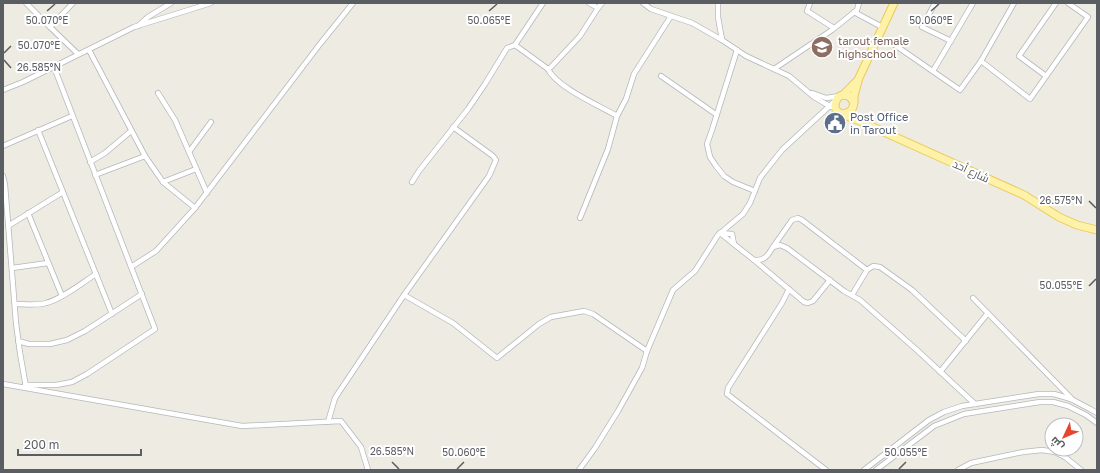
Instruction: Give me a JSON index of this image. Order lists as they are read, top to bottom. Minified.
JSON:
{"streets":{"main road":["شارع أحد"]},"places":{"school or university":["tarout female highschool"],"public building":["Post Office in Tarout"]},"scale_bar":"200 m","north":"bottom left","coordinates":["50.070°E","50.065°E","50.060°E","26.585°N","26.575°N","50.055°E"]}
